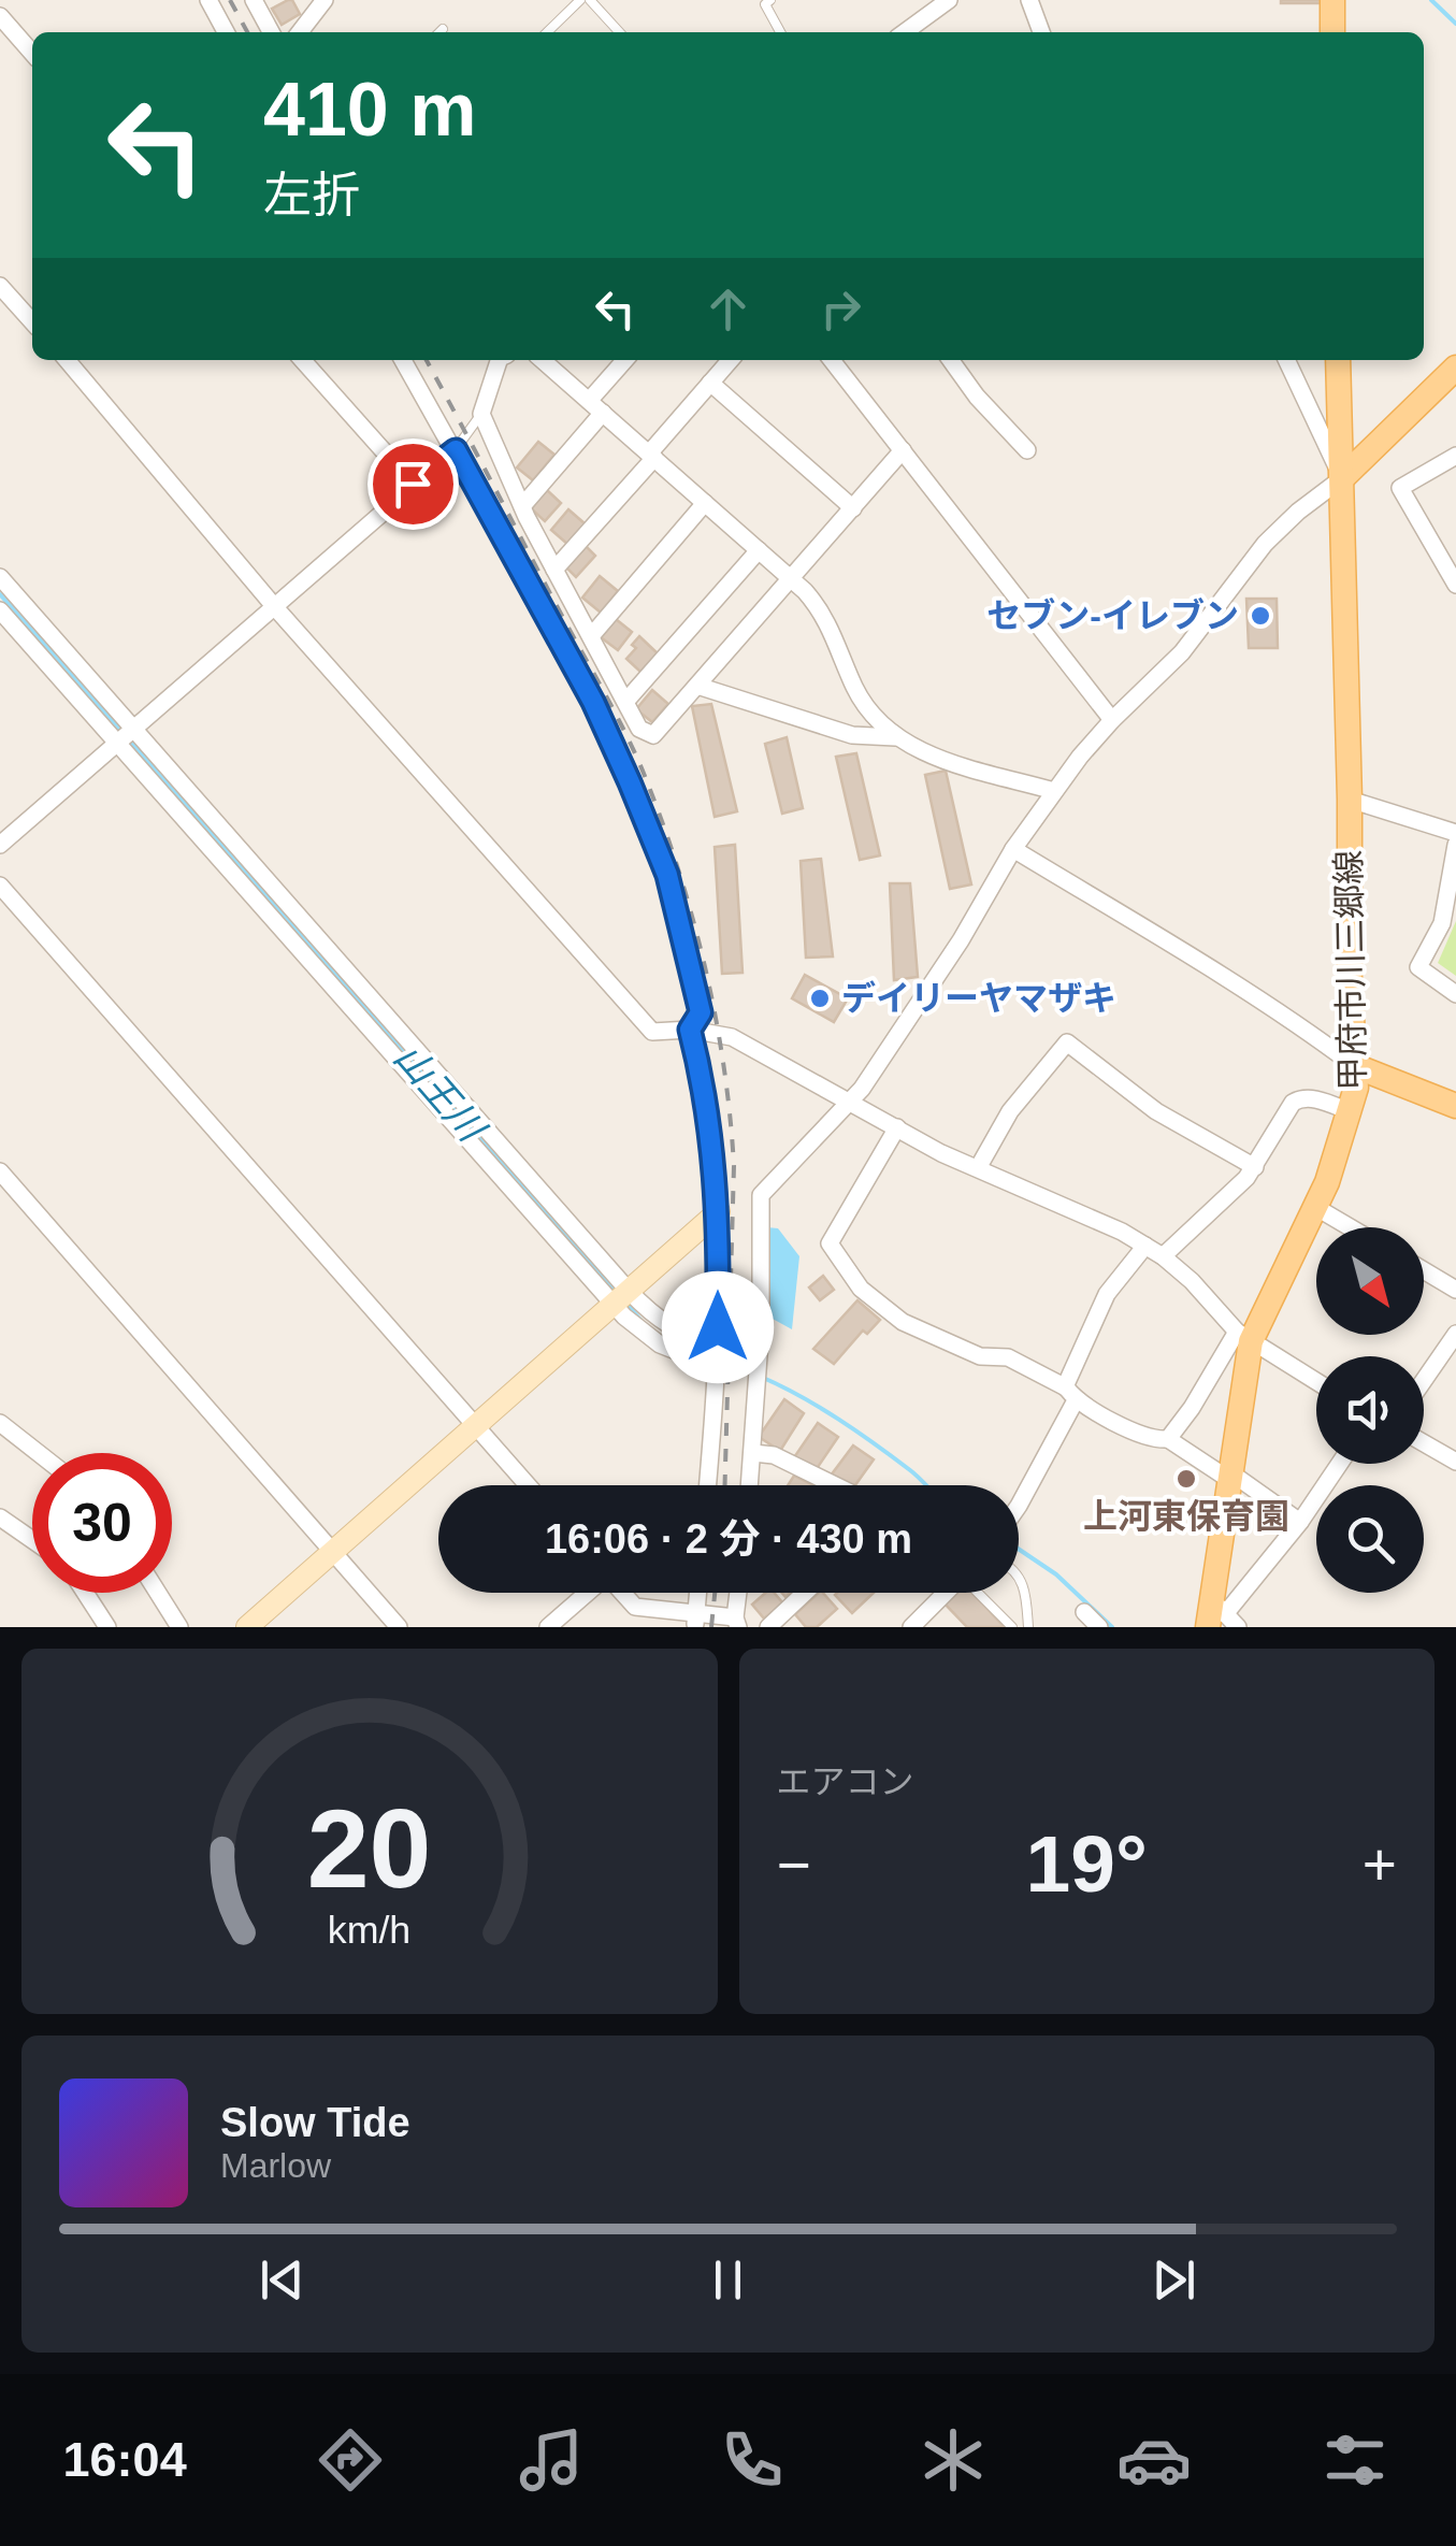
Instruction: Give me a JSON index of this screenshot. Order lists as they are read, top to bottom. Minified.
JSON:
{"streets":{"main road":["甲府市川三郷線"]},"water":["山王川"],"places":["セブン-イレブン","デイリーヤマザキ","上河東保育園"],"north":"bottom right","page":{"turn":["410 m","左折"],"limit":"30","trip":"16:06 · 2 分 · 430 m","tile":"エアコン","heat":["−","19°","+"],"song":["Slow Tide","Marlow"],"tabs":"16:04","gauge":["20","km/h"]}}
